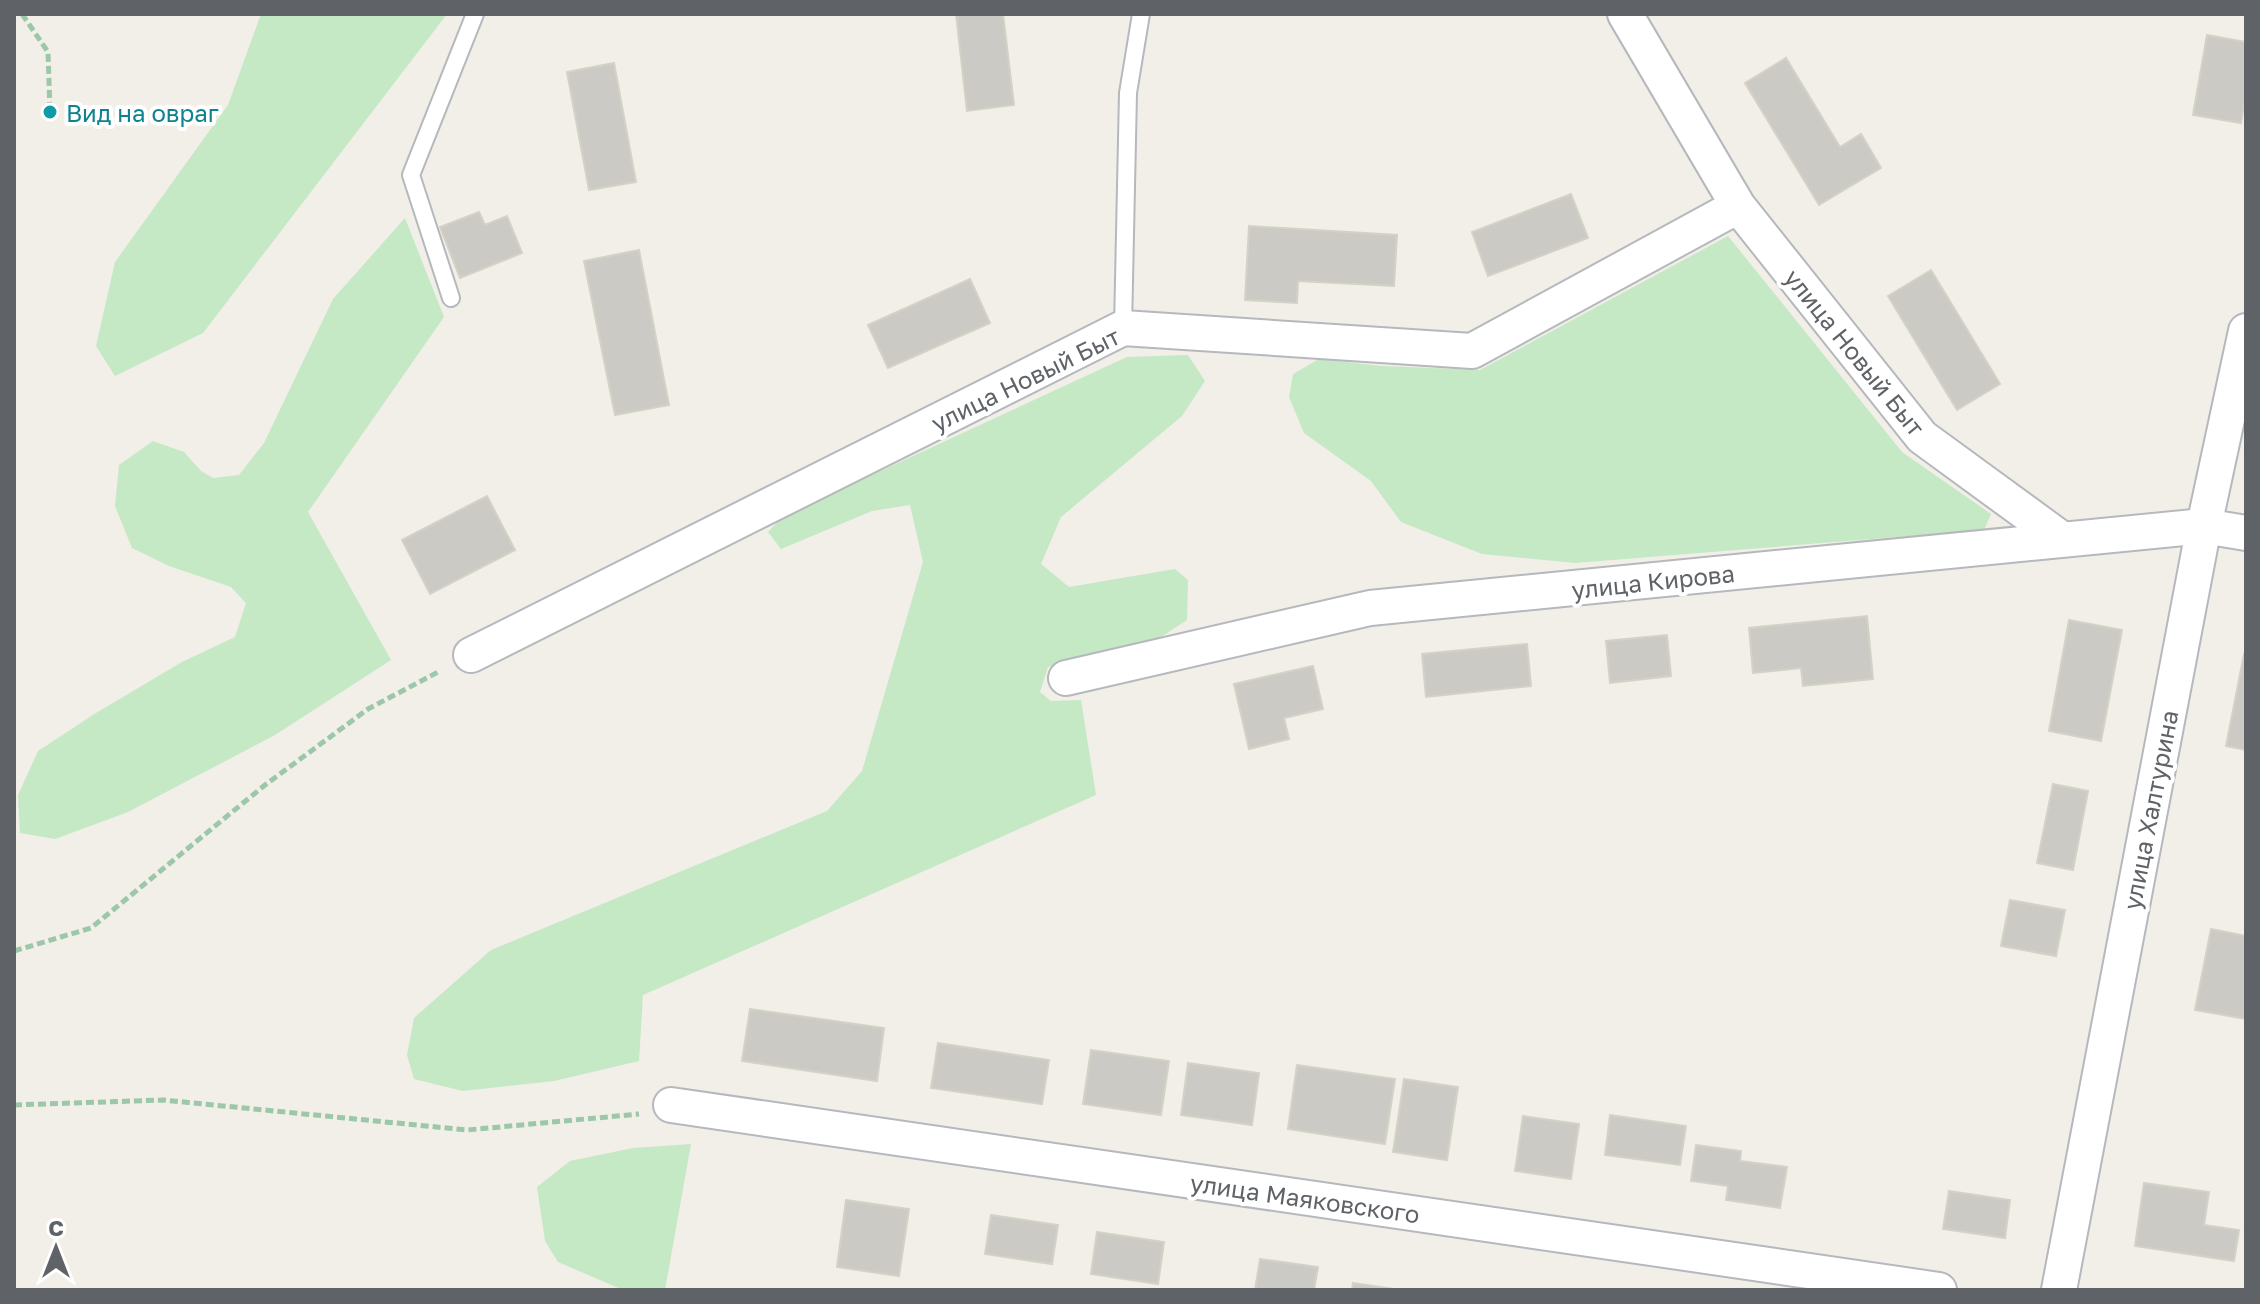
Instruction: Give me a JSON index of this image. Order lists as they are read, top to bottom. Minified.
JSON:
{"streets":{"street":["улица Новый Быт","улица Кирова","улица Халтурина","улица Маяковского"]},"crossings":[["улица Новый Быт","улица Кирова"],["улица Кирова","улица Халтурина"]],"places":["Вид на овраг"],"north":"top"}
